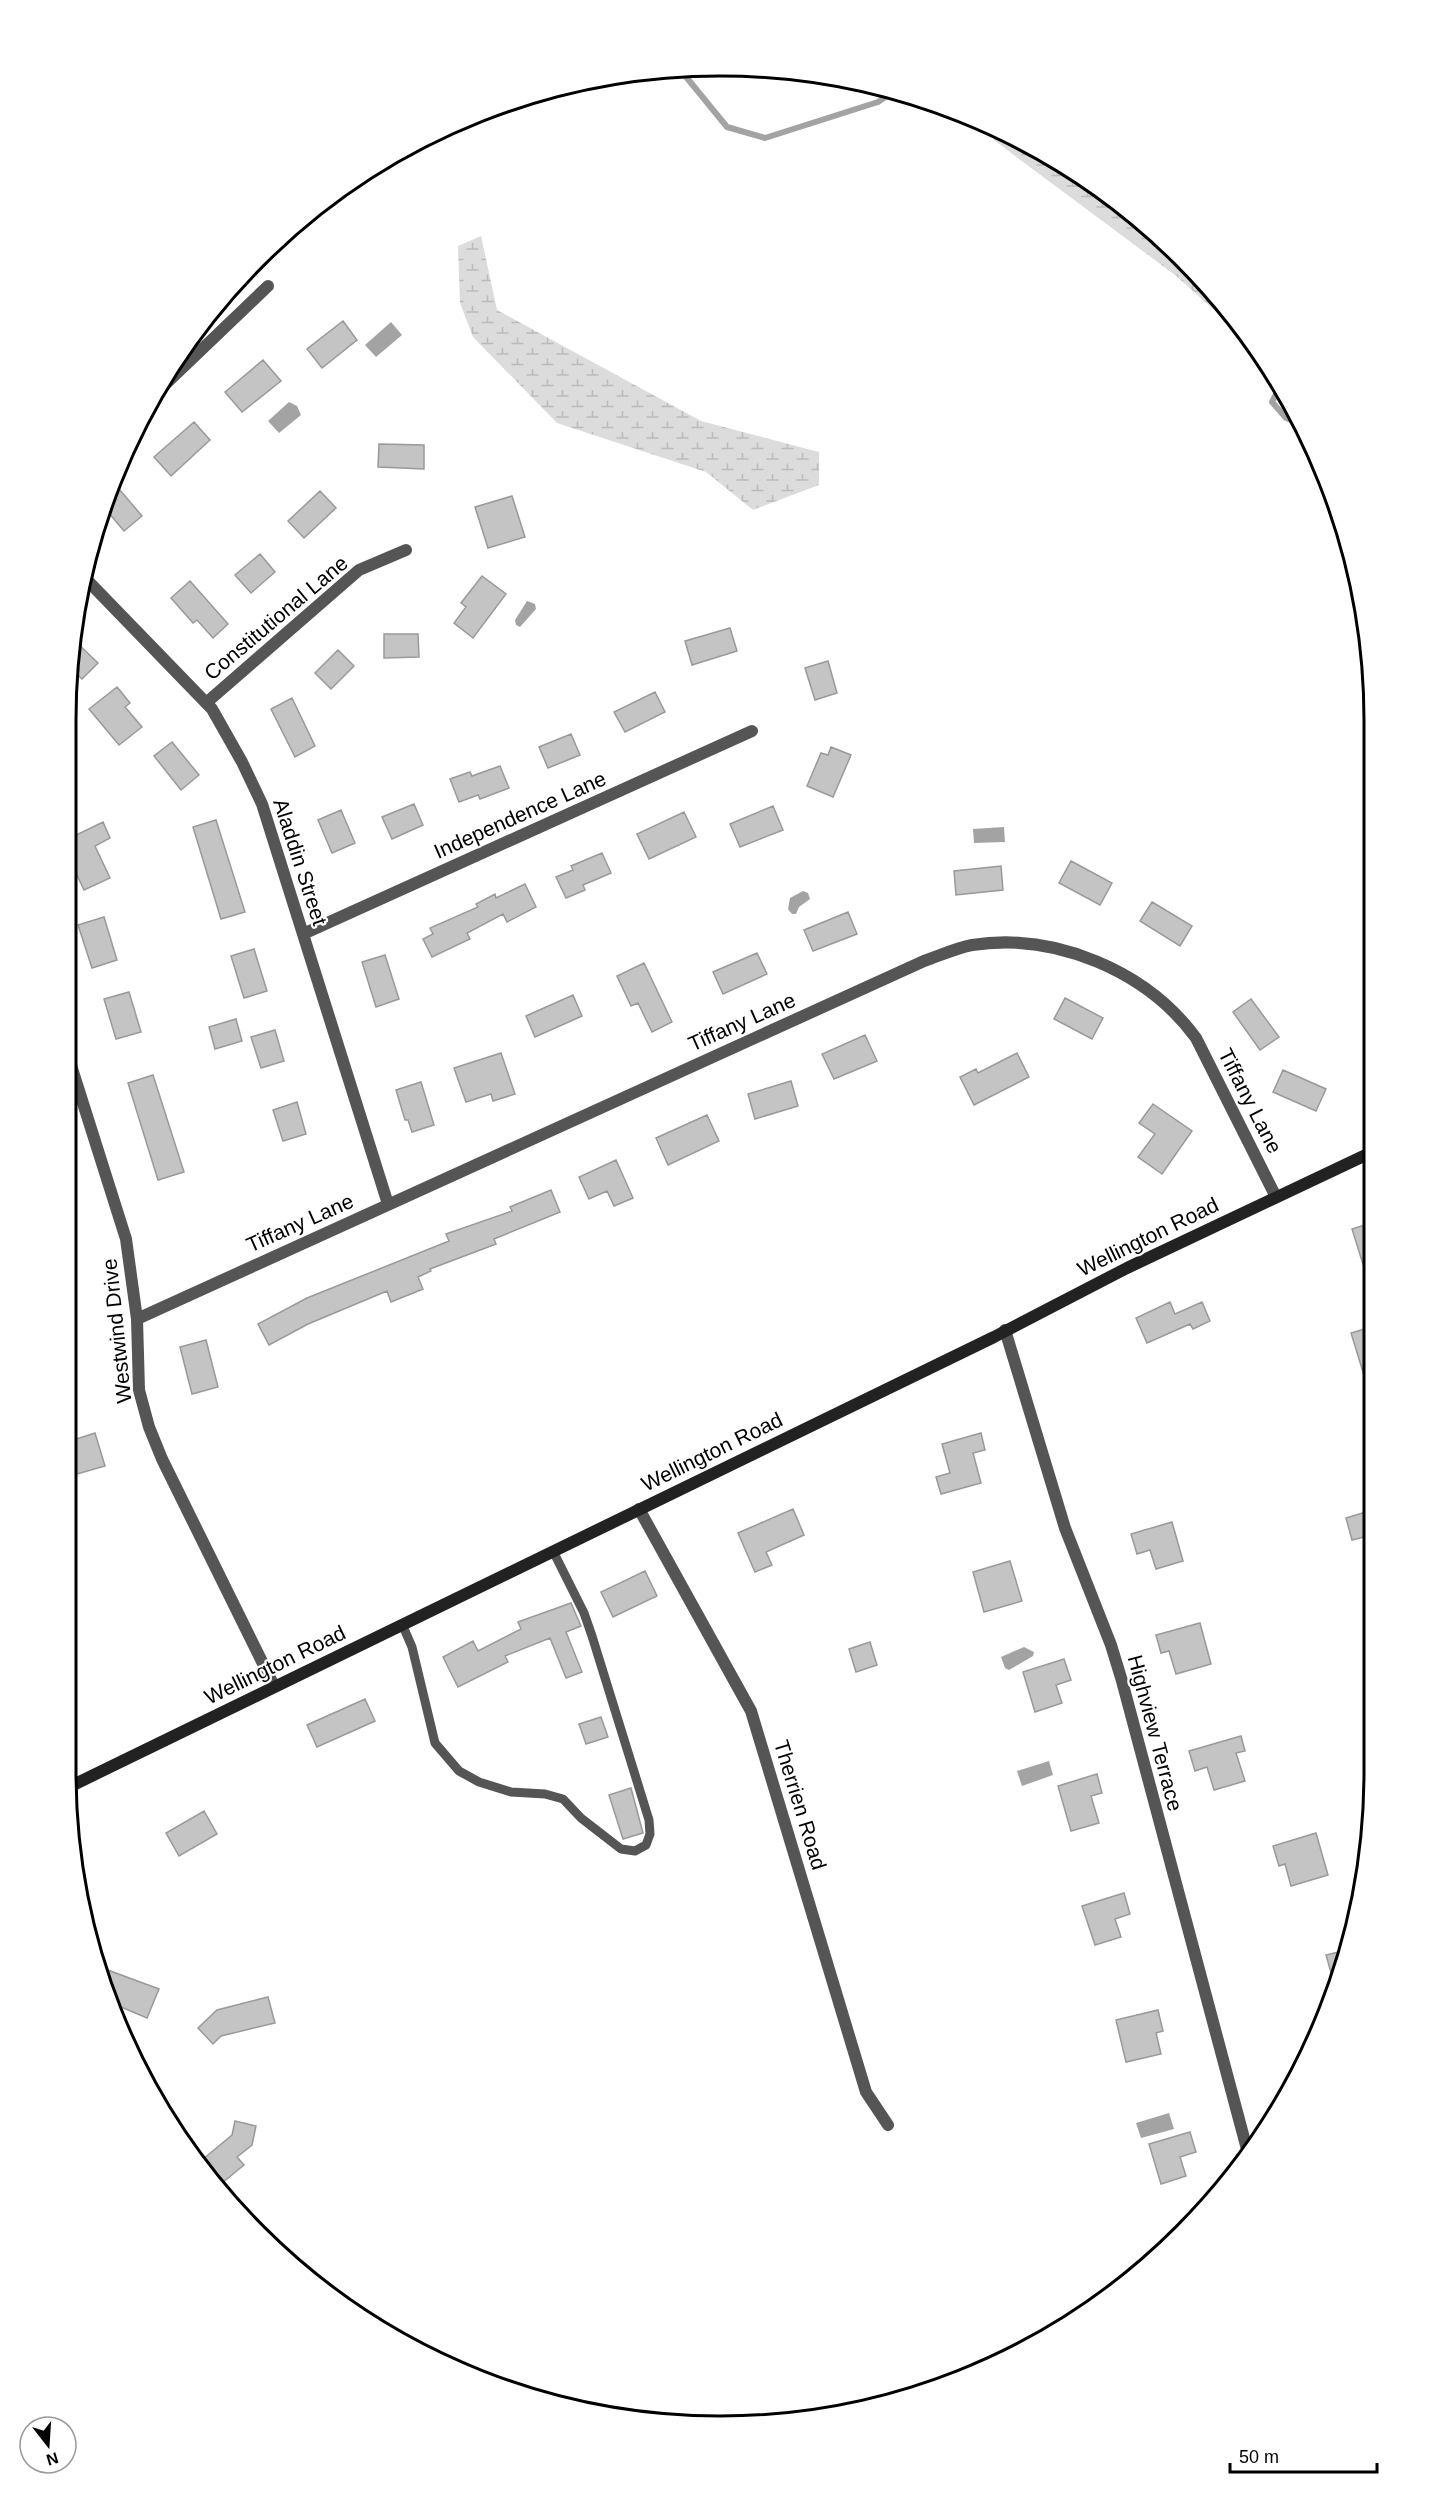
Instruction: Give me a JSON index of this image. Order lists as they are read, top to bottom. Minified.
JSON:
{"streets":{"main road":["Wellington Road"],"street":["Constitutional Lane","Independence Lane","Aladdin Street","Tiffany Lane","Westwind Drive","Highview Terrace","Therrien Road"]},"crossings":[["Constitutional Lane","Aladdin Street"],["Independence Lane","Aladdin Street"],["Aladdin Street","Tiffany Lane"],["Tiffany Lane","Wellington Road"],["Tiffany Lane","Westwind Drive"],["Wellington Road","Westwind Drive"],["Wellington Road","Highview Terrace"],["Wellington Road","Therrien Road"]],"scale_bar":"50 m","north":"bottom"}
